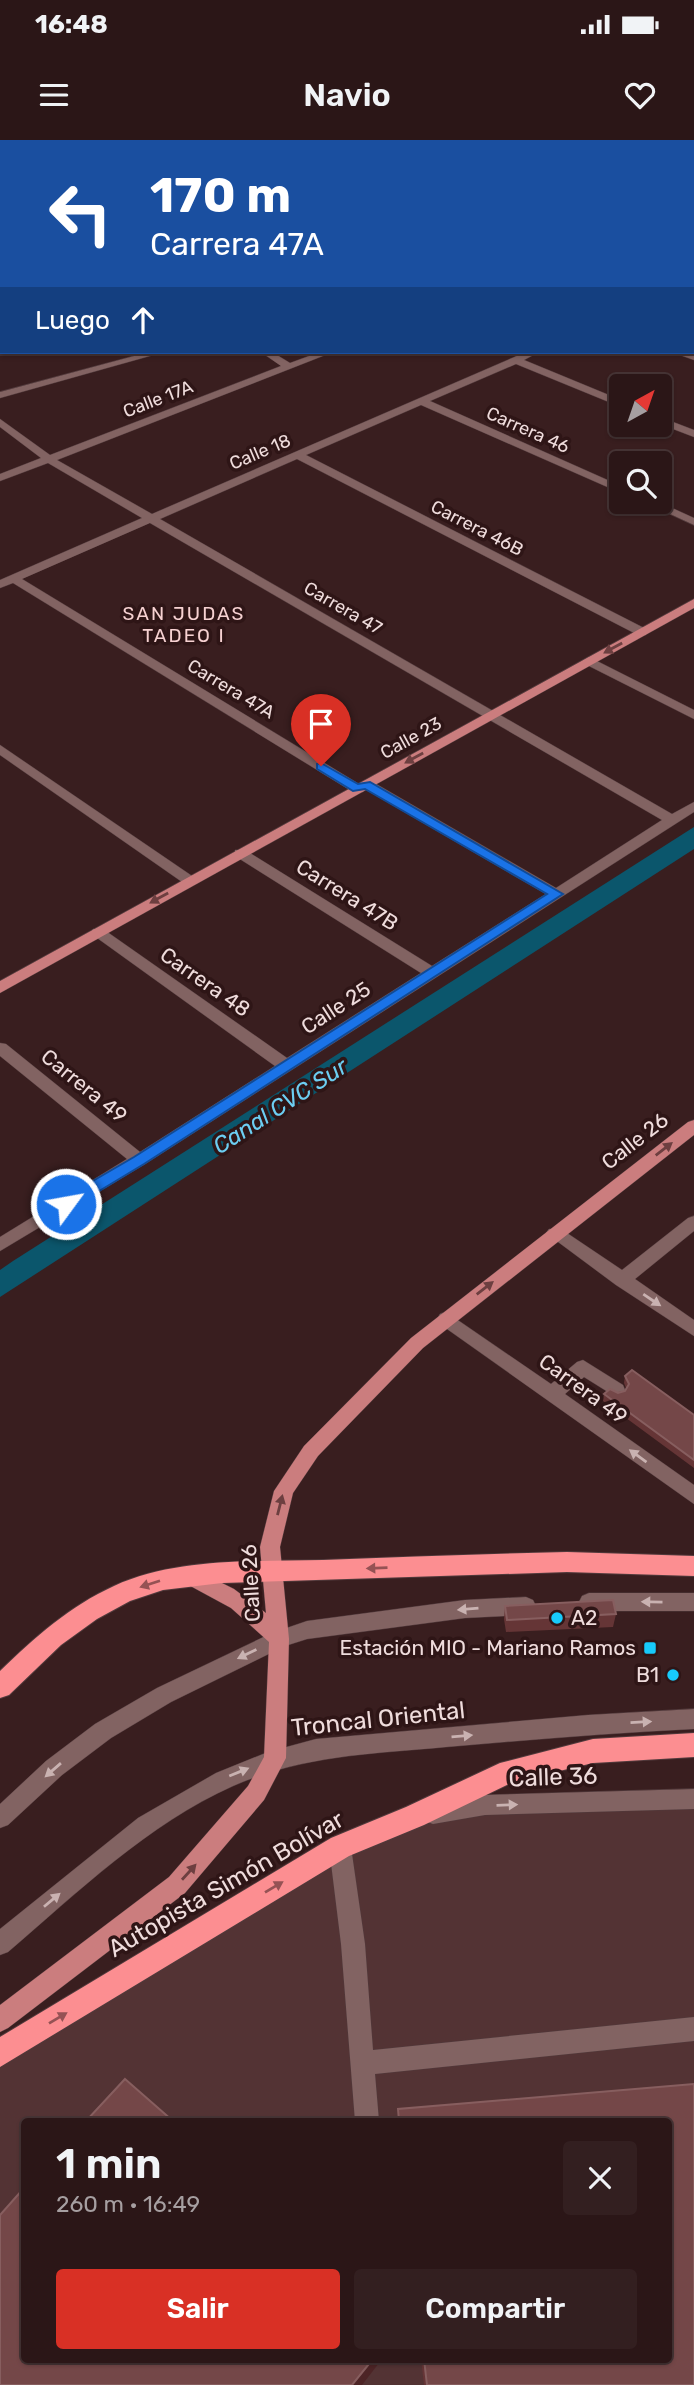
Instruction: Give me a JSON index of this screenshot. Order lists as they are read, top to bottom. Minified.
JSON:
{"streets":{"highway":["Autopista Simón Bolívar"],"main road":["Calle 23","Calle 26"],"street":["Calle 17A","Carrera 46","Calle 18","Carrera 46B","Carrera 47","Carrera 47A","Carrera 47B","Carrera 48","Calle 25","Carrera 49","Troncal Oriental","Calle 36"]},"crossings":[["Calle 17A","Carrera 47"],["Carrera 46","Calle 18"],["Calle 18","Carrera 46B"],["Calle 18","Carrera 47"],["Calle 18","Carrera 47A"],["Carrera 46B","Calle 23"],["Carrera 47","Calle 23"],["Carrera 47","Calle 25"],["Carrera 47A","Calle 23"],["Carrera 47A","Calle 25"],["Calle 23","Carrera 47B"],["Calle 23","Carrera 48"],["Carrera 47B","Calle 25"],["Carrera 48","Calle 25"],["Calle 25","Carrera 49"],["Carrera 49","Calle 26"],["Calle 26","Troncal Oriental"],["Calle 36","Autopista Simón Bolívar"]],"one_way":["Calle 23","Calle 26","Calle 36","Autopista Simón Bolívar"],"districts":["SAN JUDAS TADEO I"],"water":["Canal CVC Sur"],"places":{"other":["A2","B1"],"transit":["Estación MIO - Mariano Ramos"]},"north":"top right","page":{"status":"16:48","header":"Navio","turn":["170 m","Carrera 47A"],"then":"Luego","heading":["1 min","260 m · 16:49"],"buttons":["Salir","Compartir"]}}
